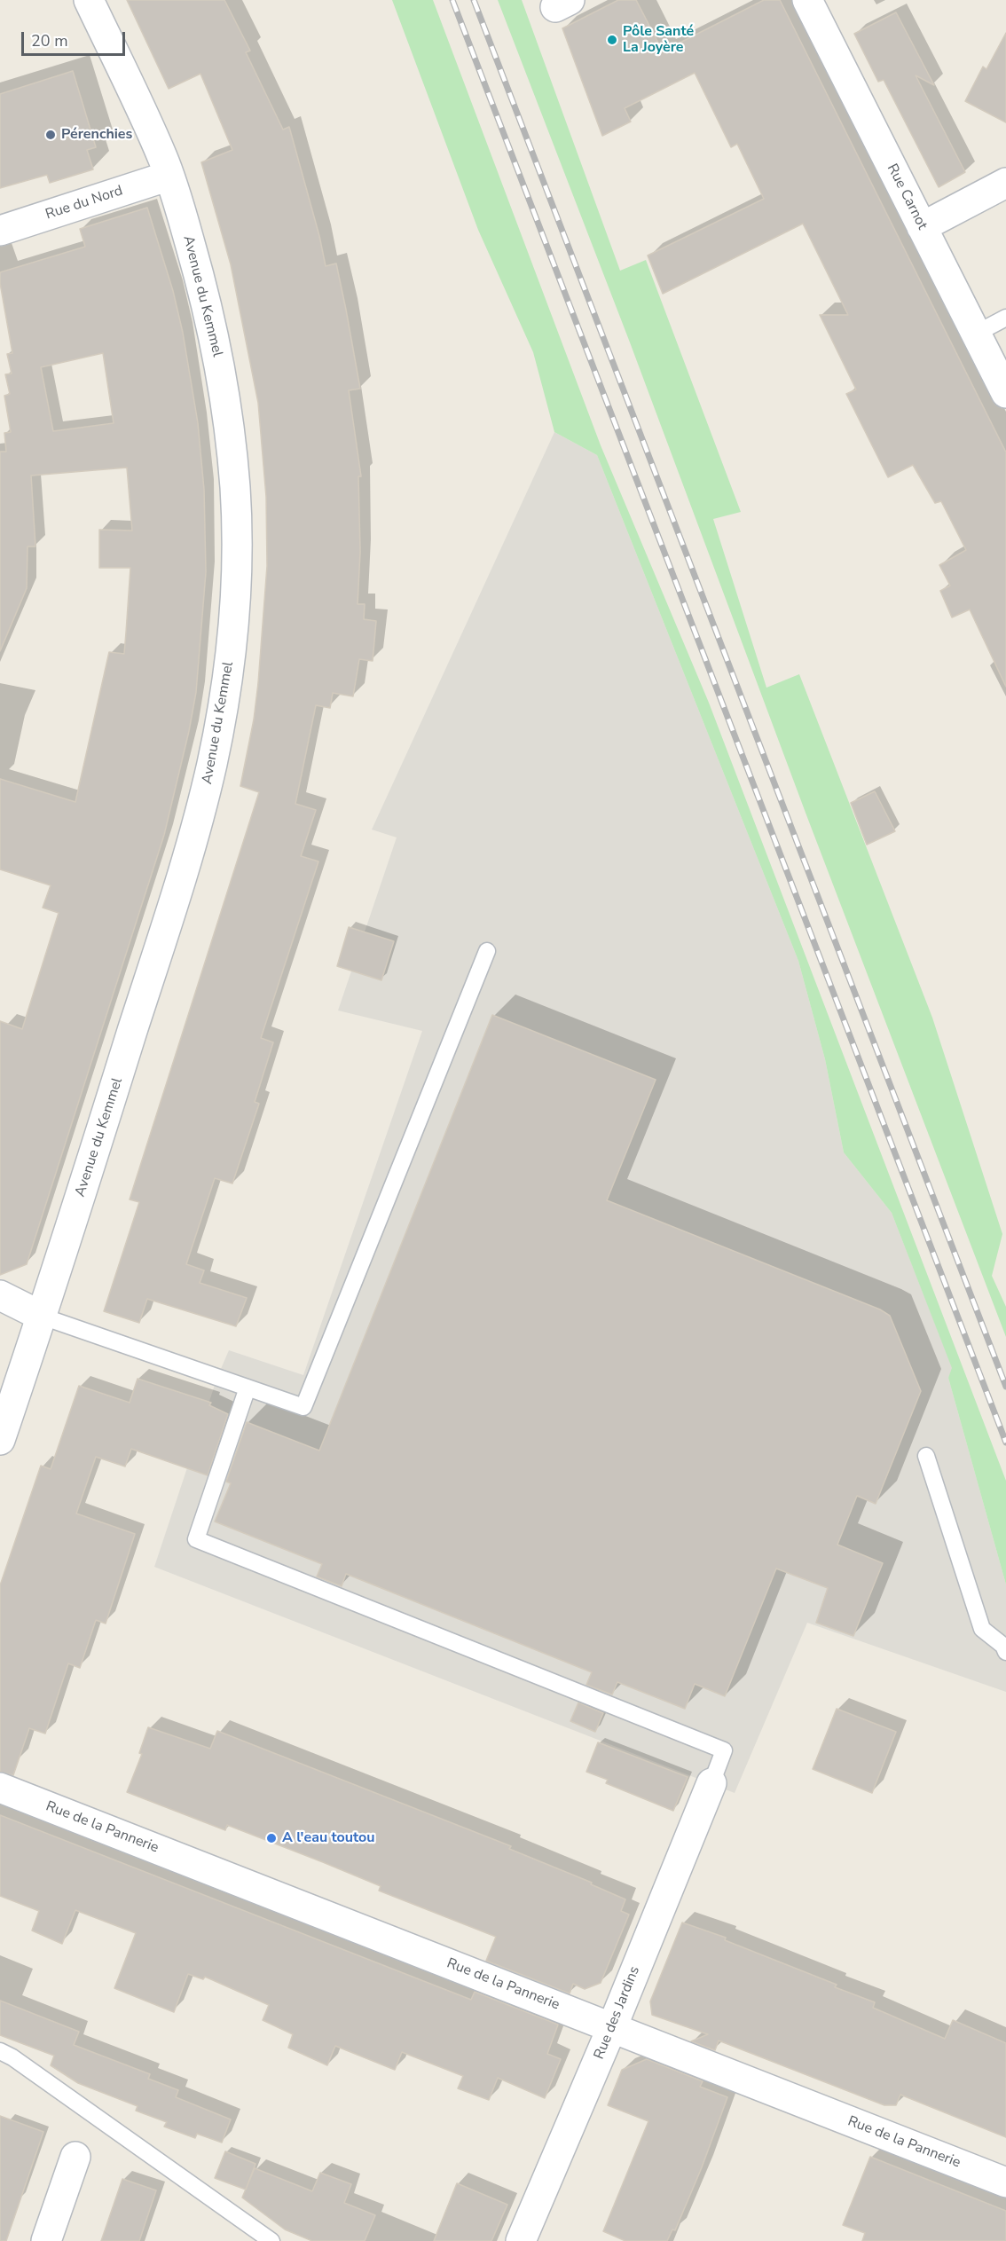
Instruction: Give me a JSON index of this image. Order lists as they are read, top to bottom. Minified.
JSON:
{"streets":{"street":["Rue Carnot","Rue du Nord","Avenue du Kemmel","Rue de la Pannerie","Rue des Jardins"]},"crossings":[["Rue du Nord","Avenue du Kemmel"],["Rue de la Pannerie","Rue des Jardins"]],"places":["Pôle Santé La Joyère","Pérenchies","A l'eau toutou"],"scale_bar":"20 m"}
